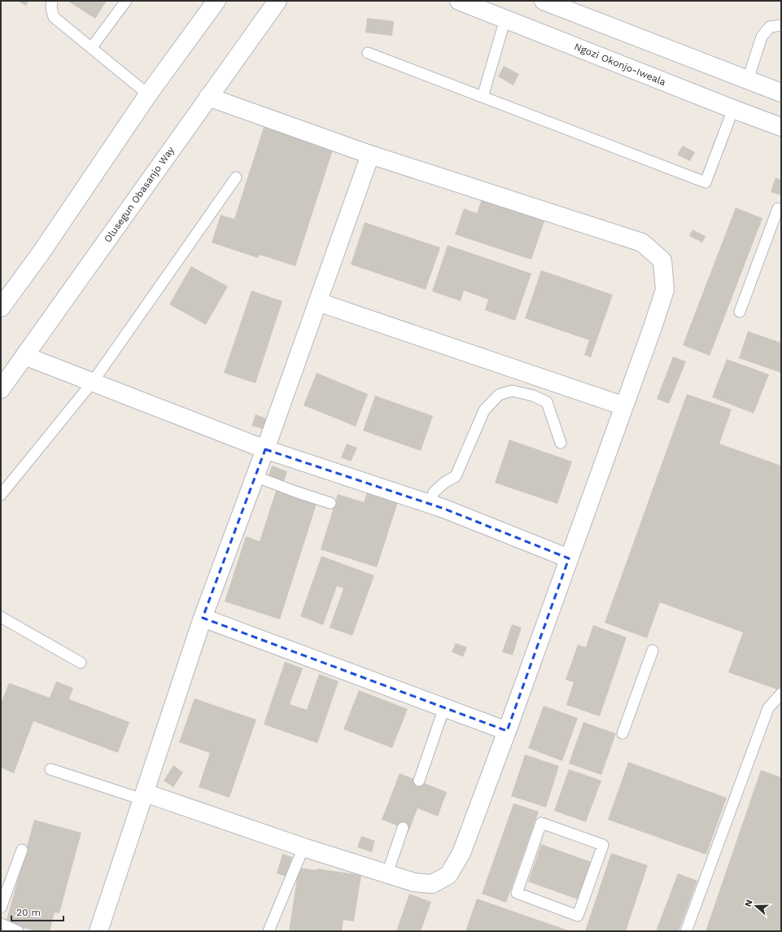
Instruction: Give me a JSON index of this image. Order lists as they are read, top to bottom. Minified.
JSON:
{"streets":{"street":["Ngozi Okonjo-Iweala","Olusegun Obasanjo Way"]},"scale_bar":"20 m","north":"left"}
